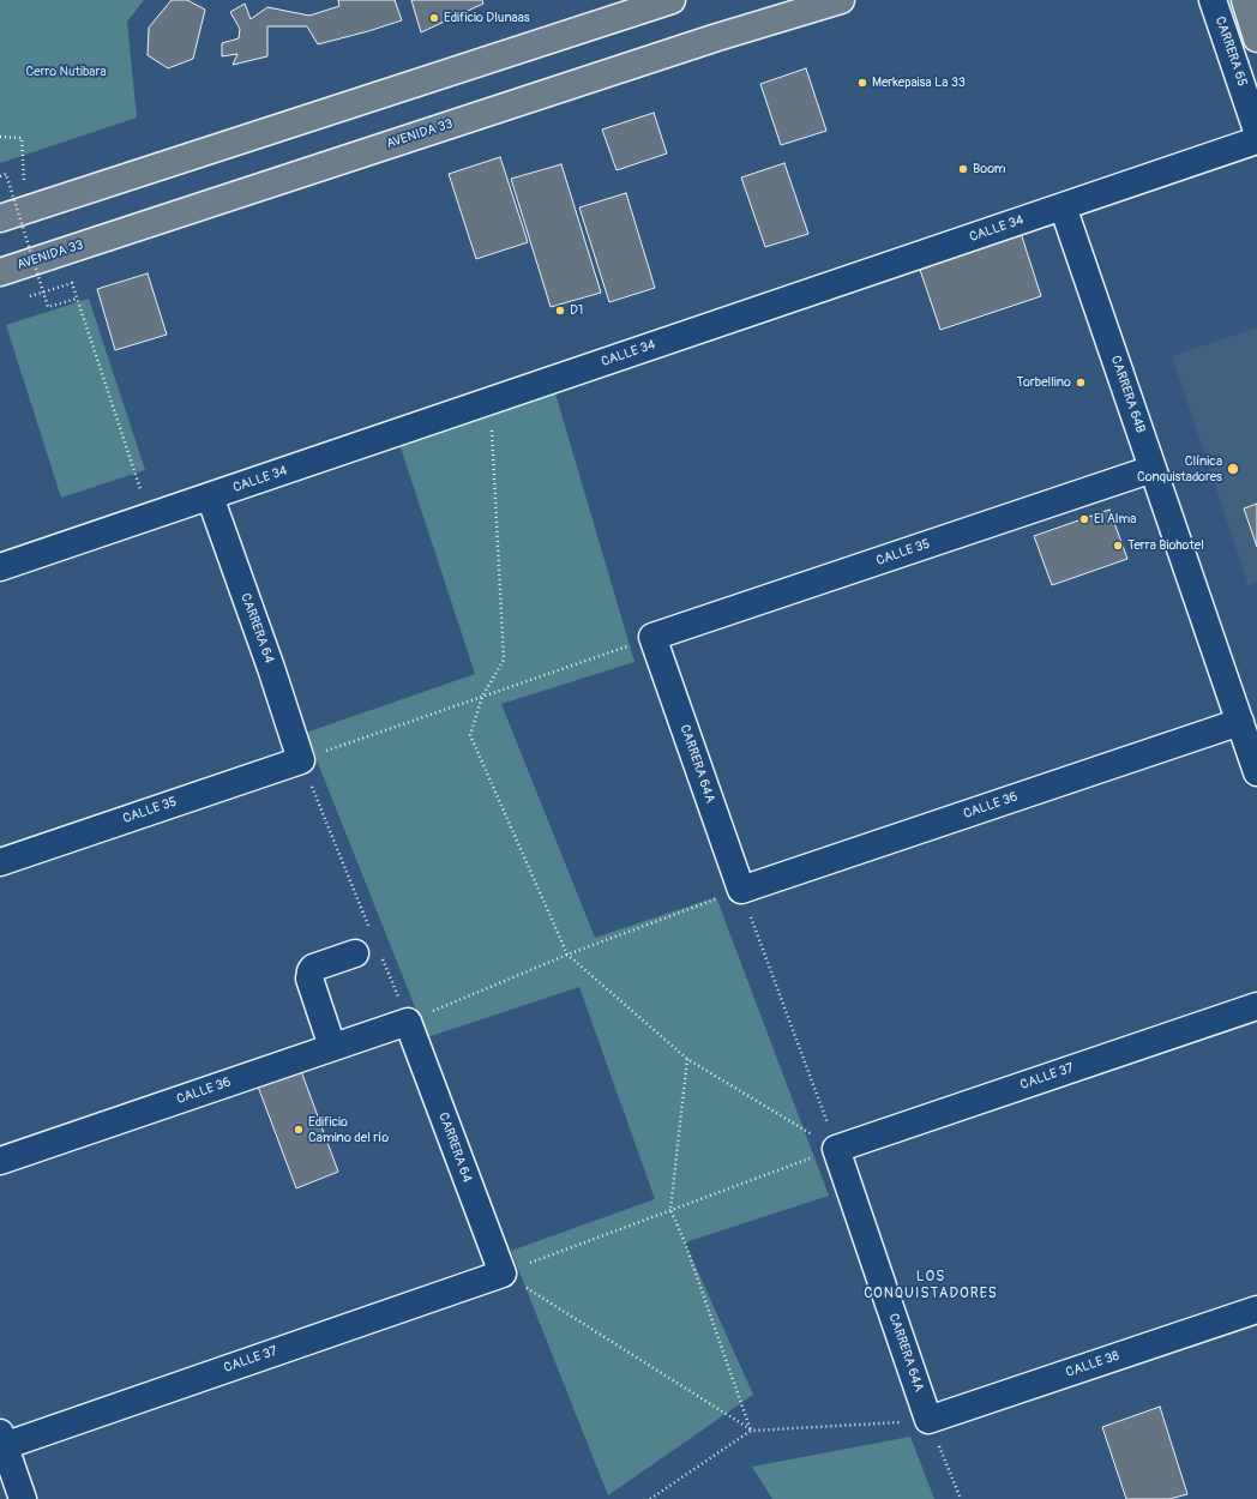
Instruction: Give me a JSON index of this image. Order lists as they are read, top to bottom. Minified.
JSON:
{"streets":{"main road":["AVENIDA 33"],"street":["CARRERA 65","CALLE 34","CARRERA 64B","CALLE 35","CARRERA 64","CARRERA 64A","CALLE 36","CALLE 37","CALLE 38"]},"crossings":[["CALLE 34","CARRERA 64B"],["CALLE 34","CARRERA 64"],["CARRERA 64B","CALLE 35"],["CARRERA 64B","CALLE 36"],["CALLE 35","CARRERA 64"],["CALLE 35","CARRERA 64A"],["CARRERA 64","CALLE 36"],["CARRERA 64","CALLE 37"],["CARRERA 64A","CALLE 36"],["CARRERA 64A","CALLE 37"],["CARRERA 64A","CALLE 38"]],"districts":["LOS CONQUISTADORES"],"parks":["Cerro Nutibara"],"places":["Edificio Dlunaas","Merkepaisa La 33","Boom","D1","Torbellino","Clínica Conquistadores","El Alma","Terra Biohotel","Edificio Camino del río"]}
